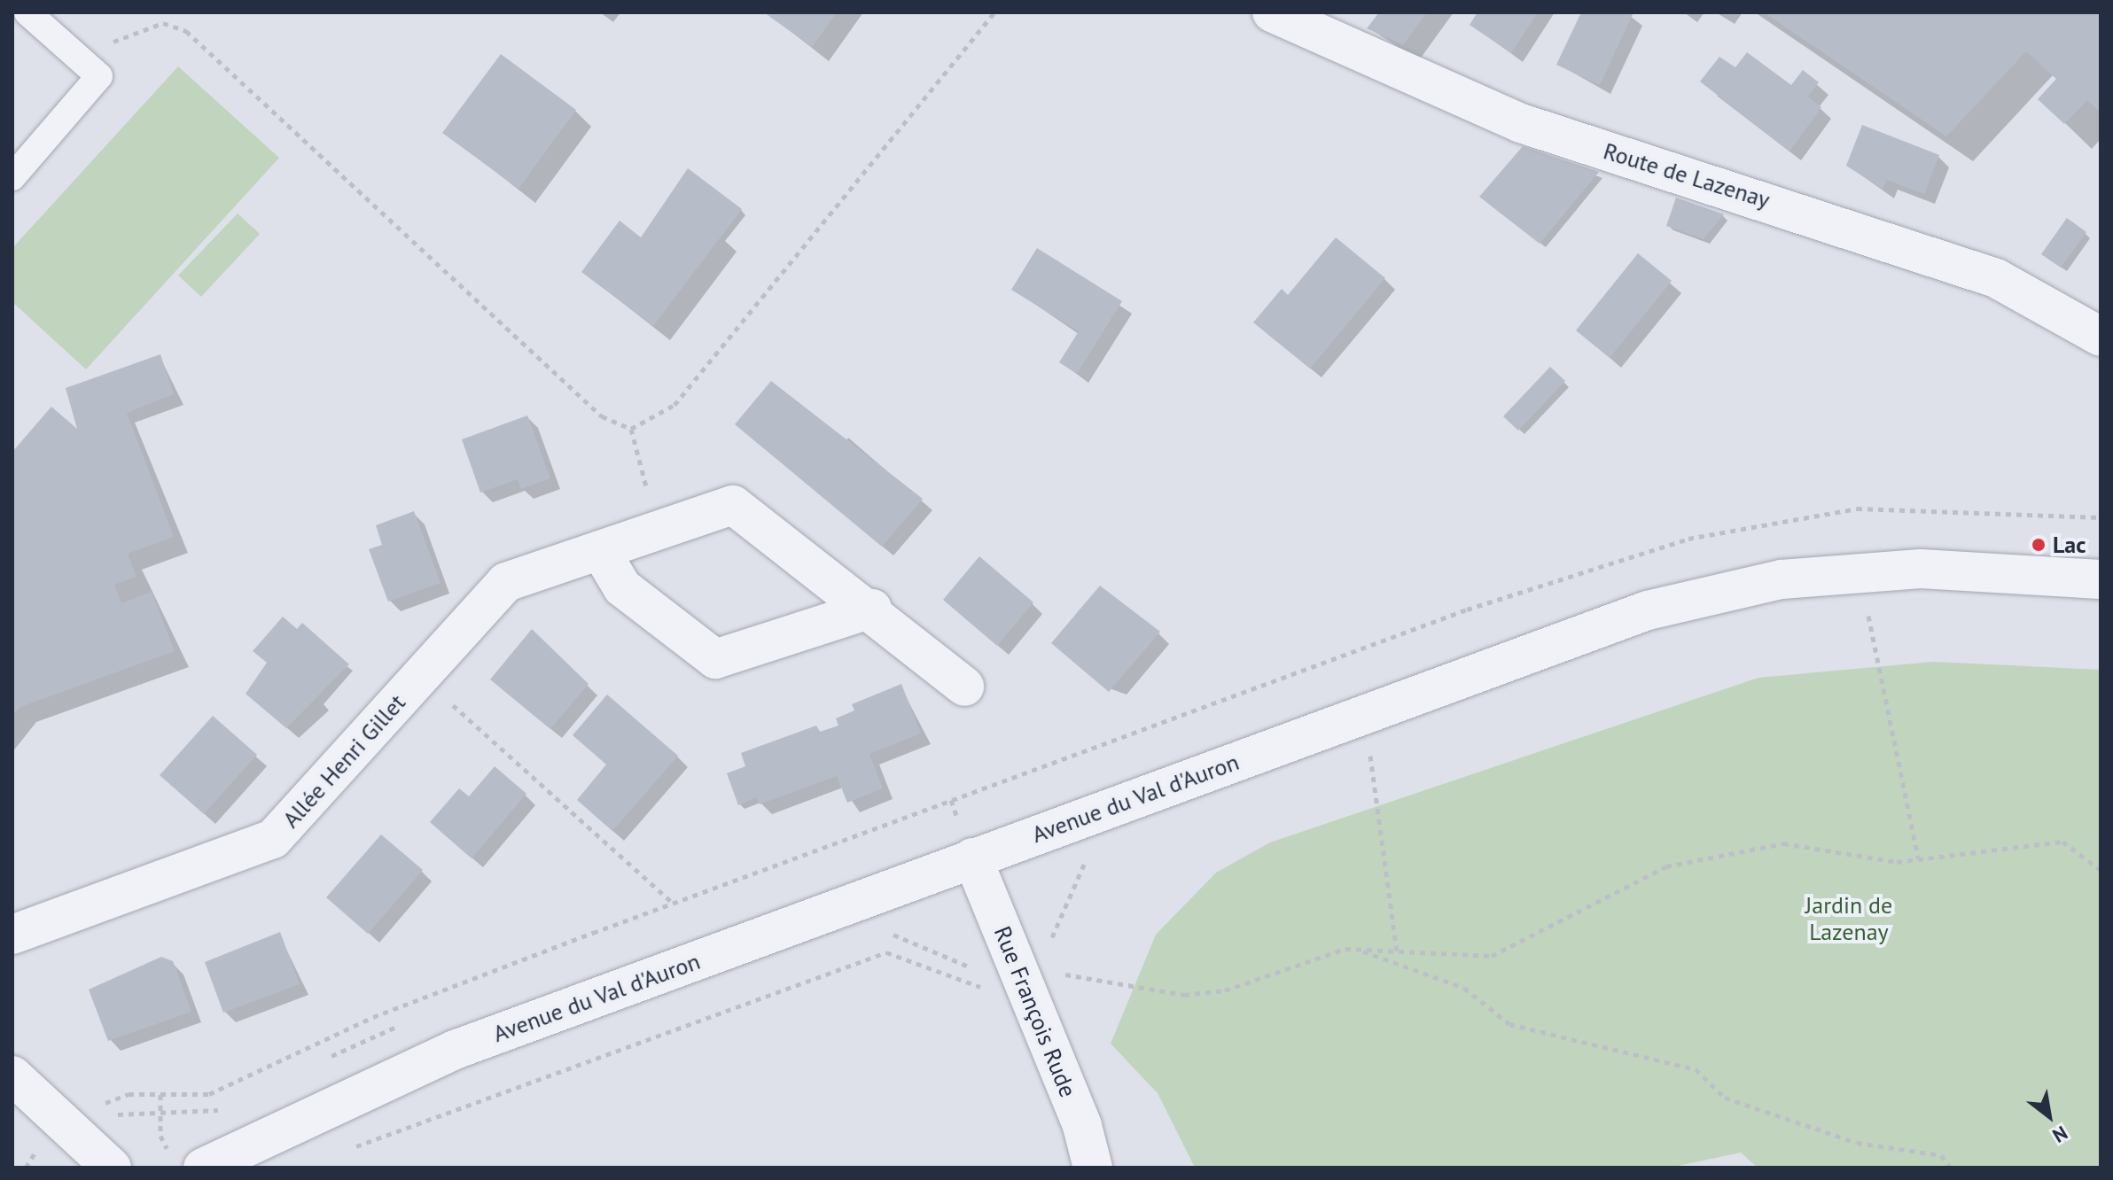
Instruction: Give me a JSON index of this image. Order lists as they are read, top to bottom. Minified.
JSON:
{"streets":{"street":["Route de Lazenay","Allée Henri Gillet","Avenue du Val d'Auron","Rue François Rude"]},"crossings":[["Avenue du Val d'Auron","Rue François Rude"]],"parks":["Jardin de Lazenay"],"places":["Lac"],"north":"bottom right"}
